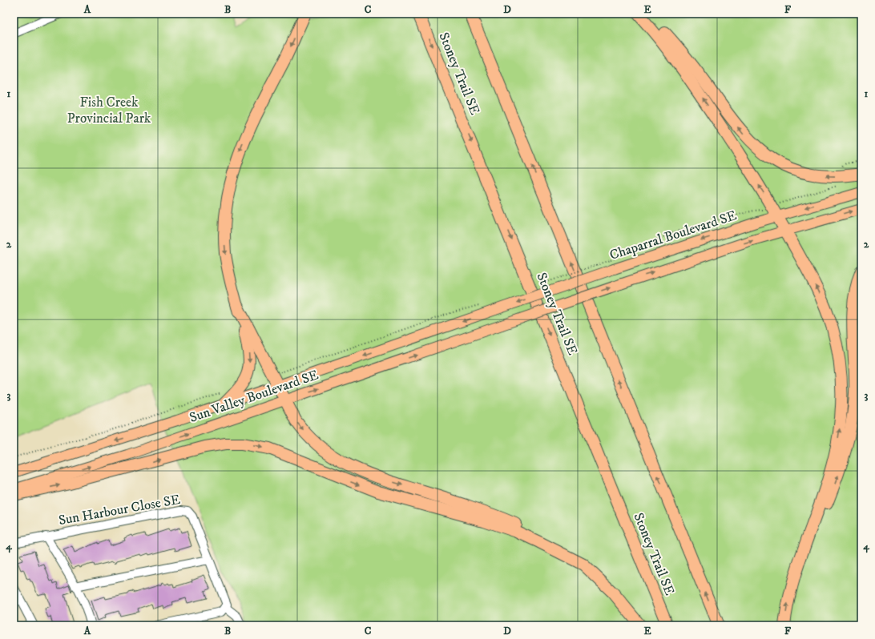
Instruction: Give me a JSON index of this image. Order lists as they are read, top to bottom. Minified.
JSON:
{"streets":{"highway":["Stoney Trail SE"],"main road":["Chaparral Boulevard SE","Sun Valley Boulevard SE"],"street":["Sun Harbour Close SE"]},"crossings":[["Chaparral Boulevard SE","Sun Valley Boulevard SE"]],"one_way":["Chaparral Boulevard SE"],"parks":["Fish Creek Provincial Park"],"grid":{"columns":["A","B","C","D","E","F"],"rows":["1","2","3","4"]}}
